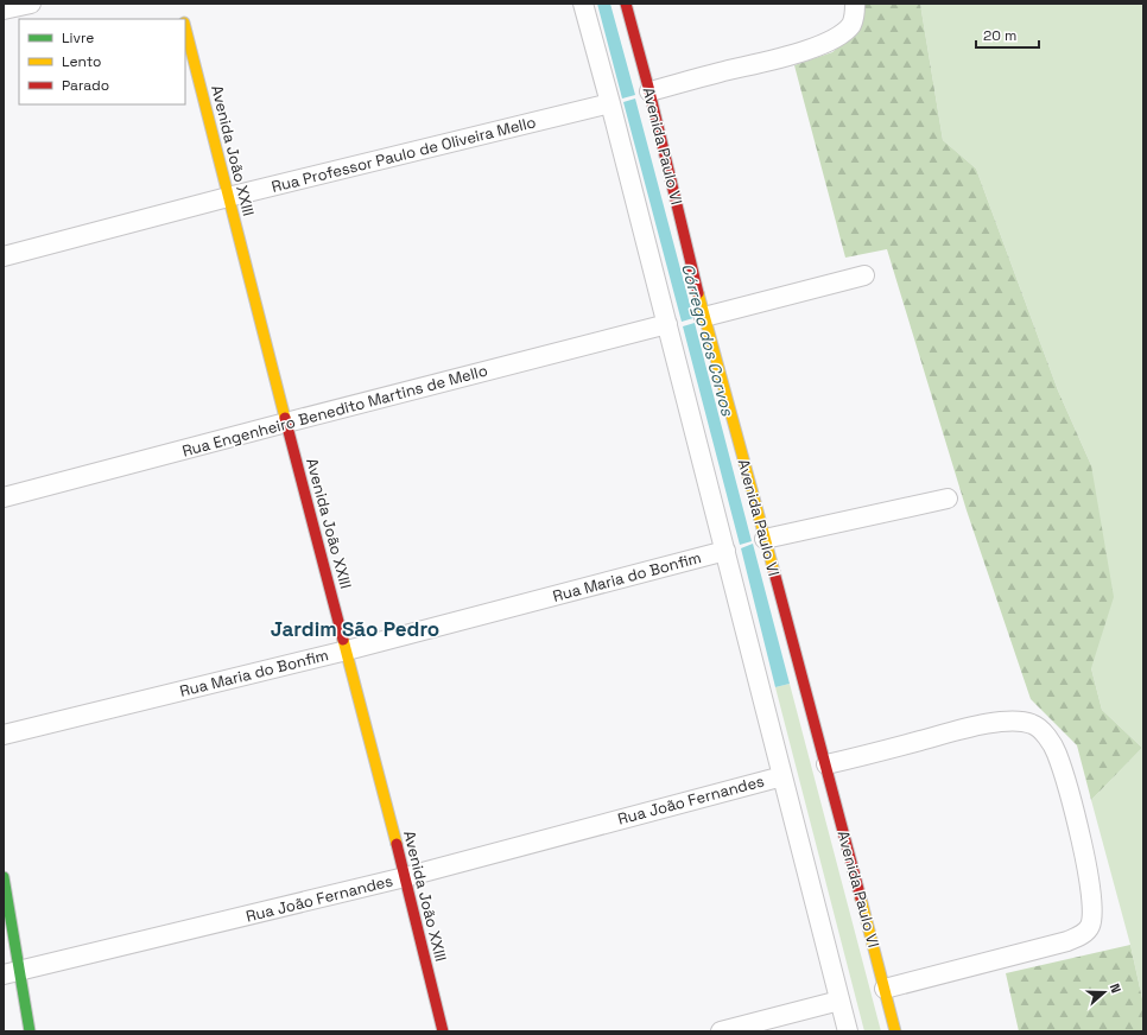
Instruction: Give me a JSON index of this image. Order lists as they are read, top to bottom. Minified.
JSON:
{"streets":{"street":["Avenida Paulo VI","Avenida João XXIII","Rua Professor Paulo de Oliveira Mello","Rua Engenheiro Benedito Martins de Mello","Rua Maria do Bonfim","Rua João Fernandes"]},"crossings":[["Avenida João XXIII","Rua Professor Paulo de Oliveira Mello"],["Avenida João XXIII","Rua Engenheiro Benedito Martins de Mello"],["Avenida João XXIII","Rua Maria do Bonfim"],["Avenida João XXIII","Rua João Fernandes"]],"districts":["Jardim São Pedro"],"water":["Córrego dos Corvos"],"legend":["Livre","Lento","Parado"],"scale_bar":"20 m","north":"right"}
